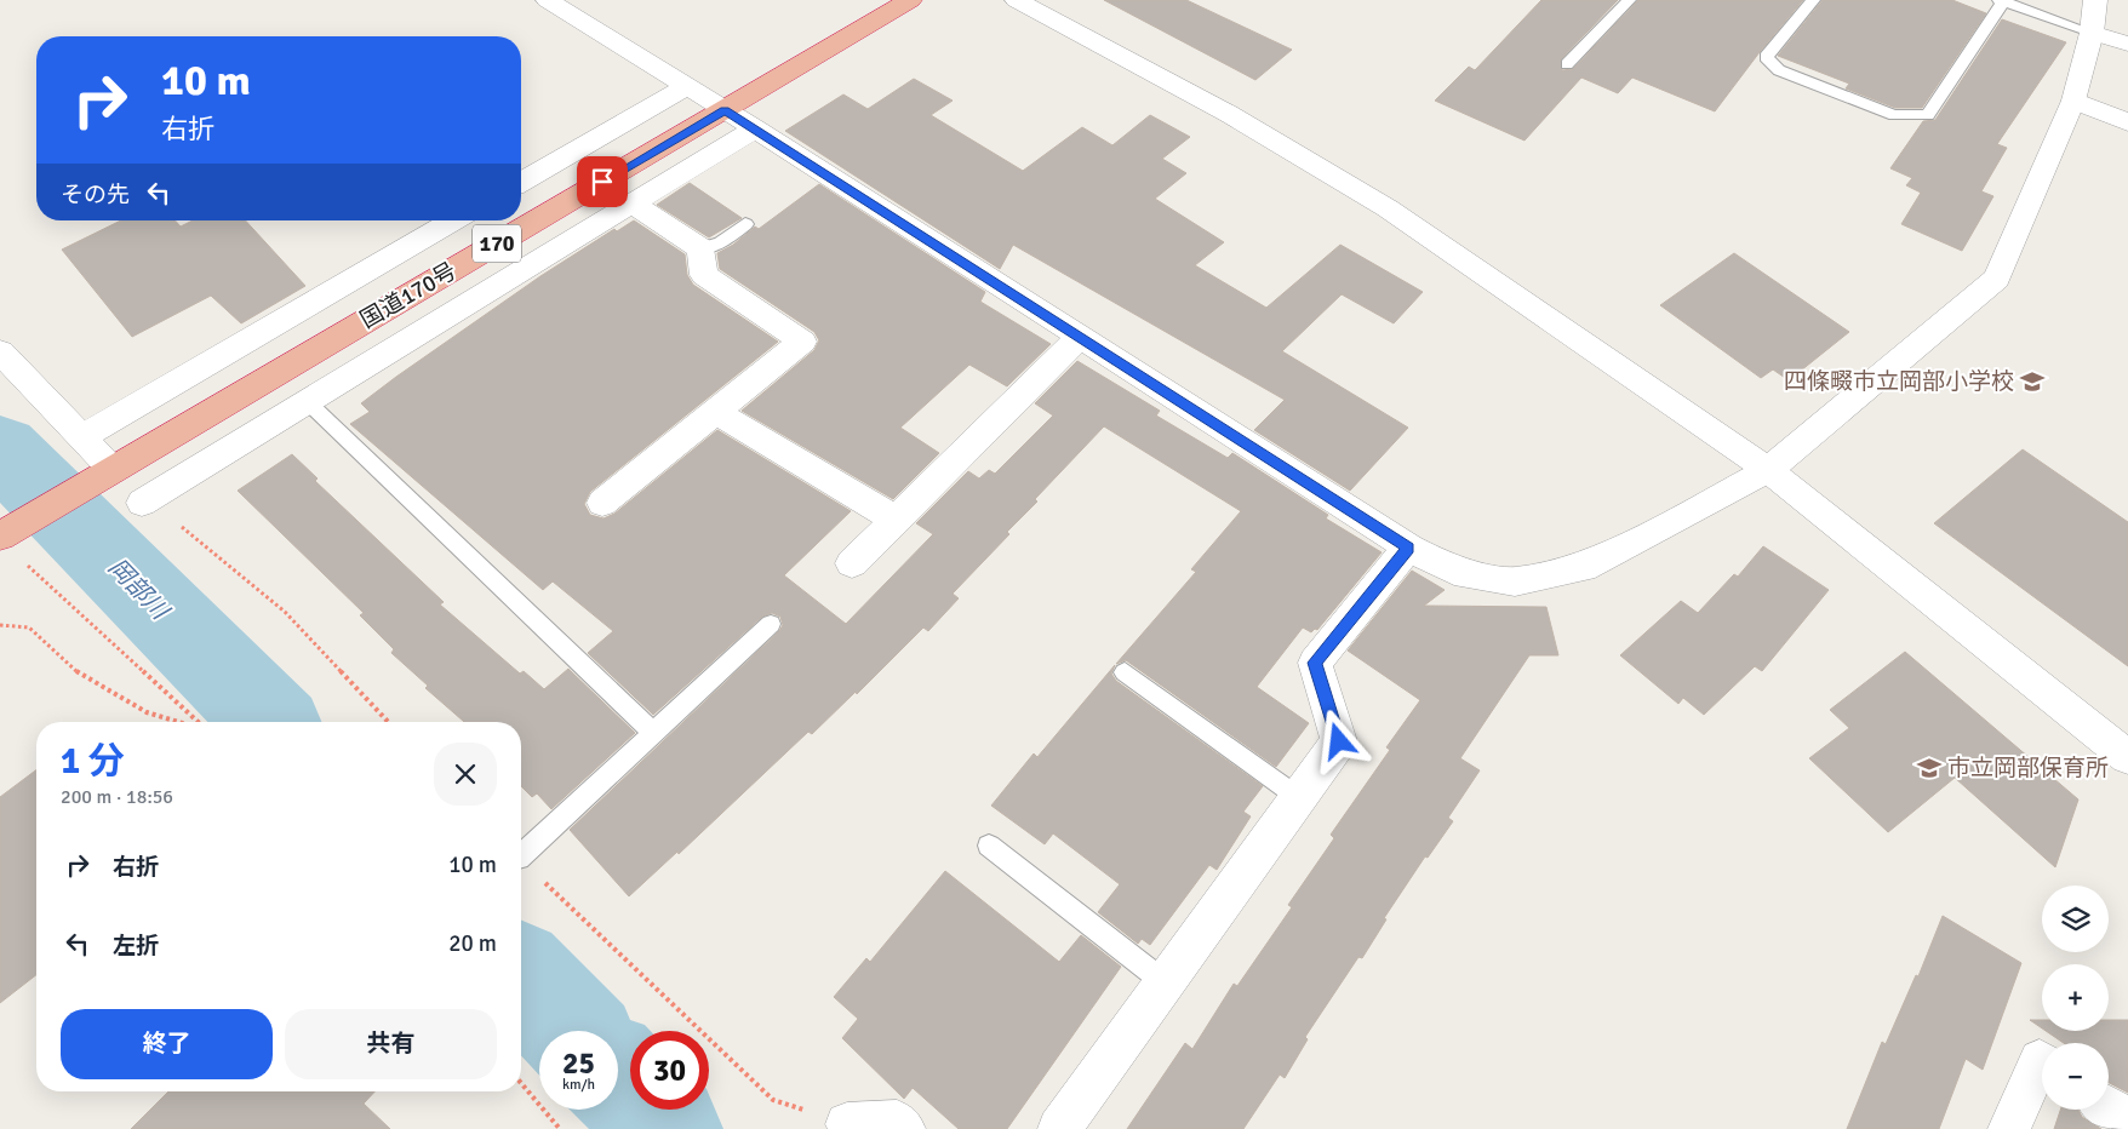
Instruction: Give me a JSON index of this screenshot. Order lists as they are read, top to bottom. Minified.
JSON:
{"streets":{"highway":["170","国道170号"]},"water":["岡部川"],"places":{"school or university":["四條畷市立岡部小学校","市立岡部保育所"]},"page":{"turn":["10 m","右折"],"then":"その先","heading":["1 分","200 m · 18:56"],"list":[{"name":"右折","value":"10 m"},{"name":"左折","value":"20 m"}],"map_buttons":["+","−"],"buttons":["終了","共有"],"speed":"25 km/h","limit":"30"}}
